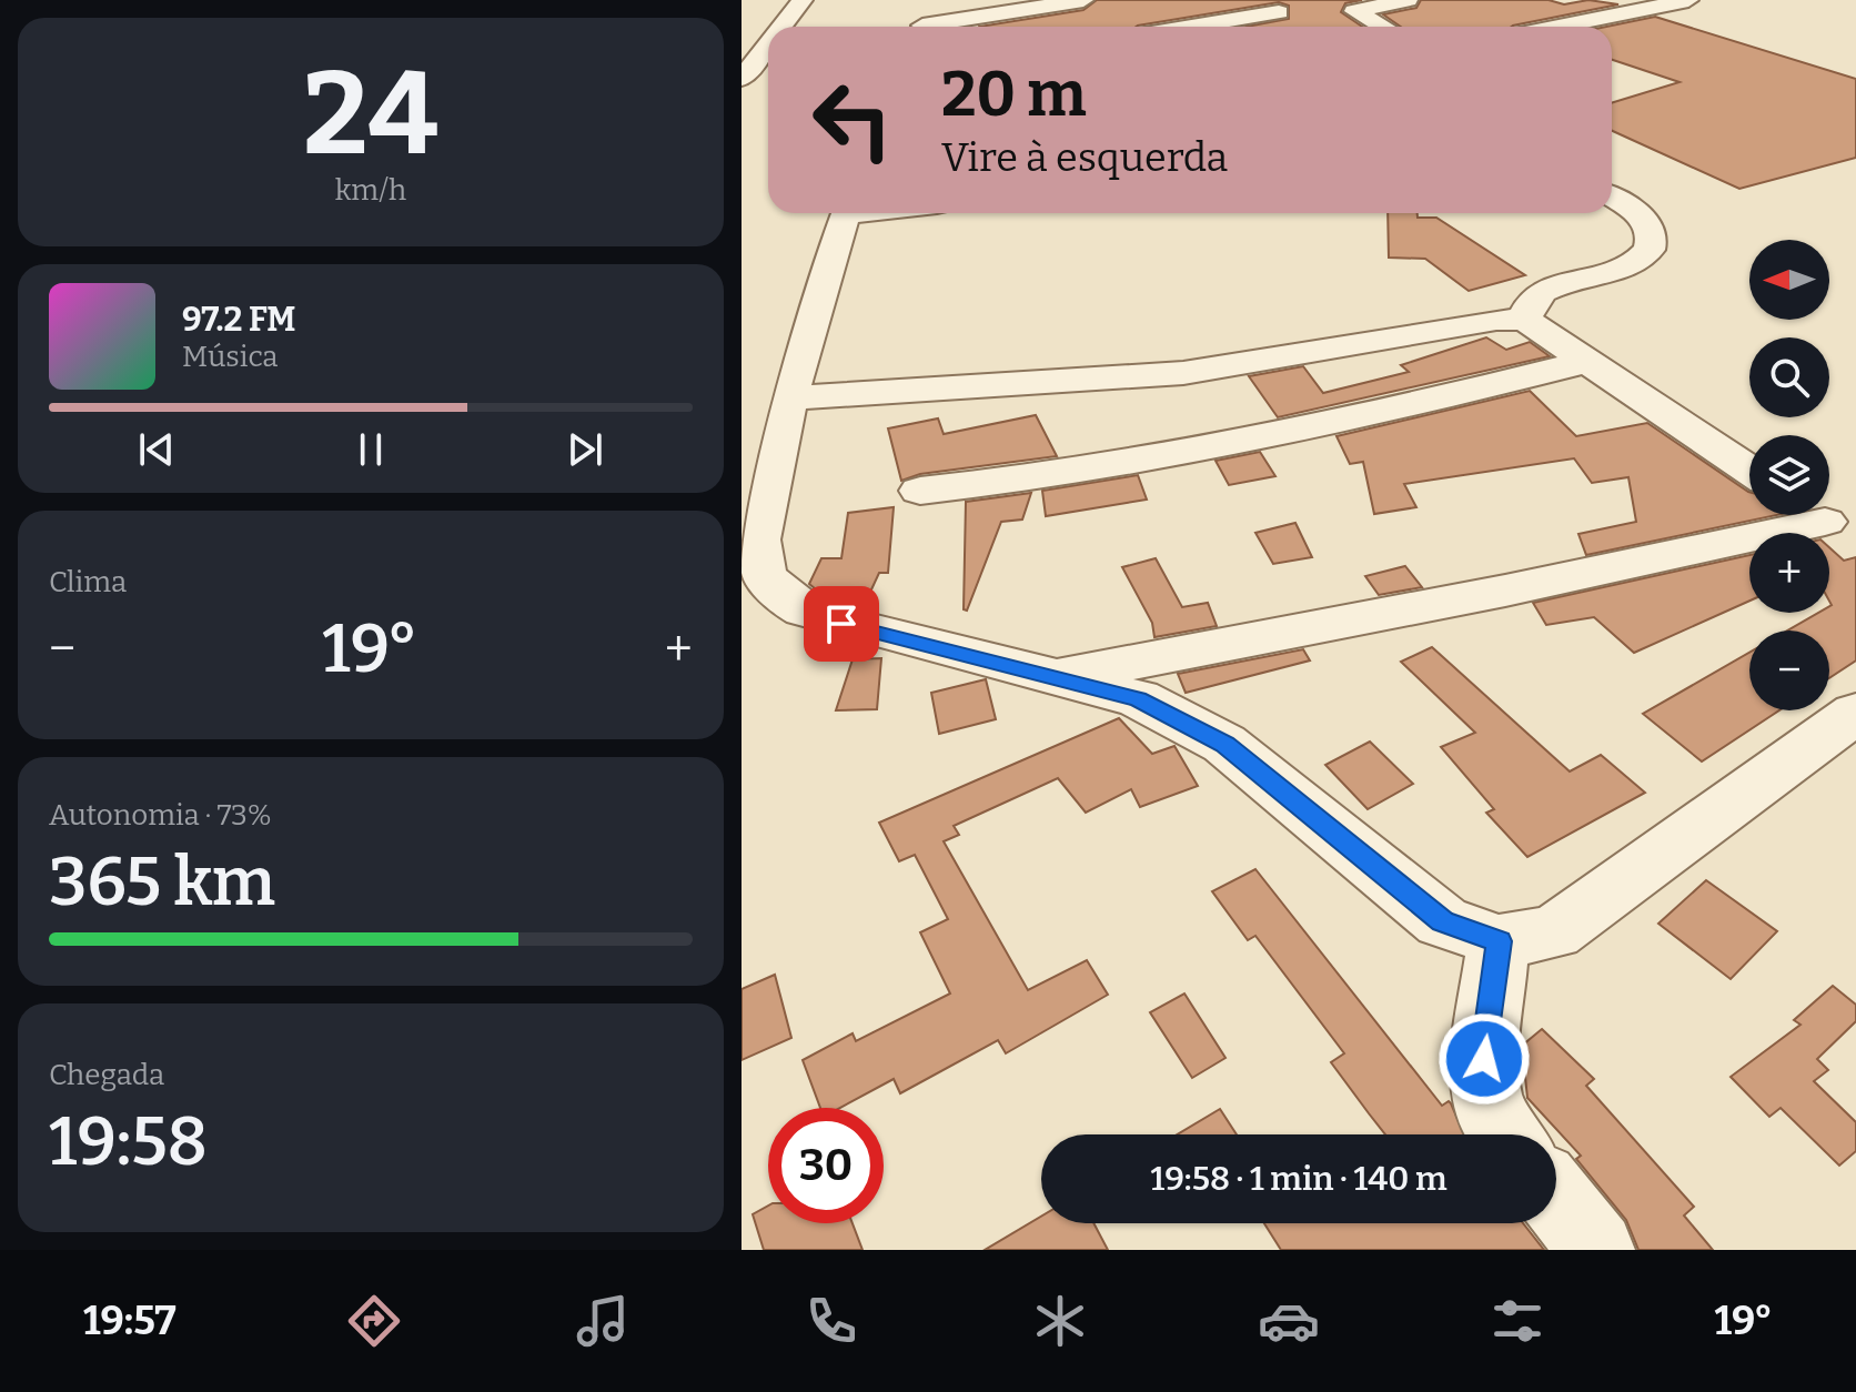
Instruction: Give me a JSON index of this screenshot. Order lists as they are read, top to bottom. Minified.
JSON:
{"north":"left","page":{"tile":[["24","km/h"],"Clima",["Autonomia · 73%","365 km"],["Chegada","19:58"]],"turn":["20 m","Vire à esquerda"],"map_buttons":["+","−"],"song":["97.2 FM","Música"],"heat":["−","19°","+"],"limit":"30","trip":"19:58 · 1 min · 140 m","tabs":["19:57","19°"]}}
